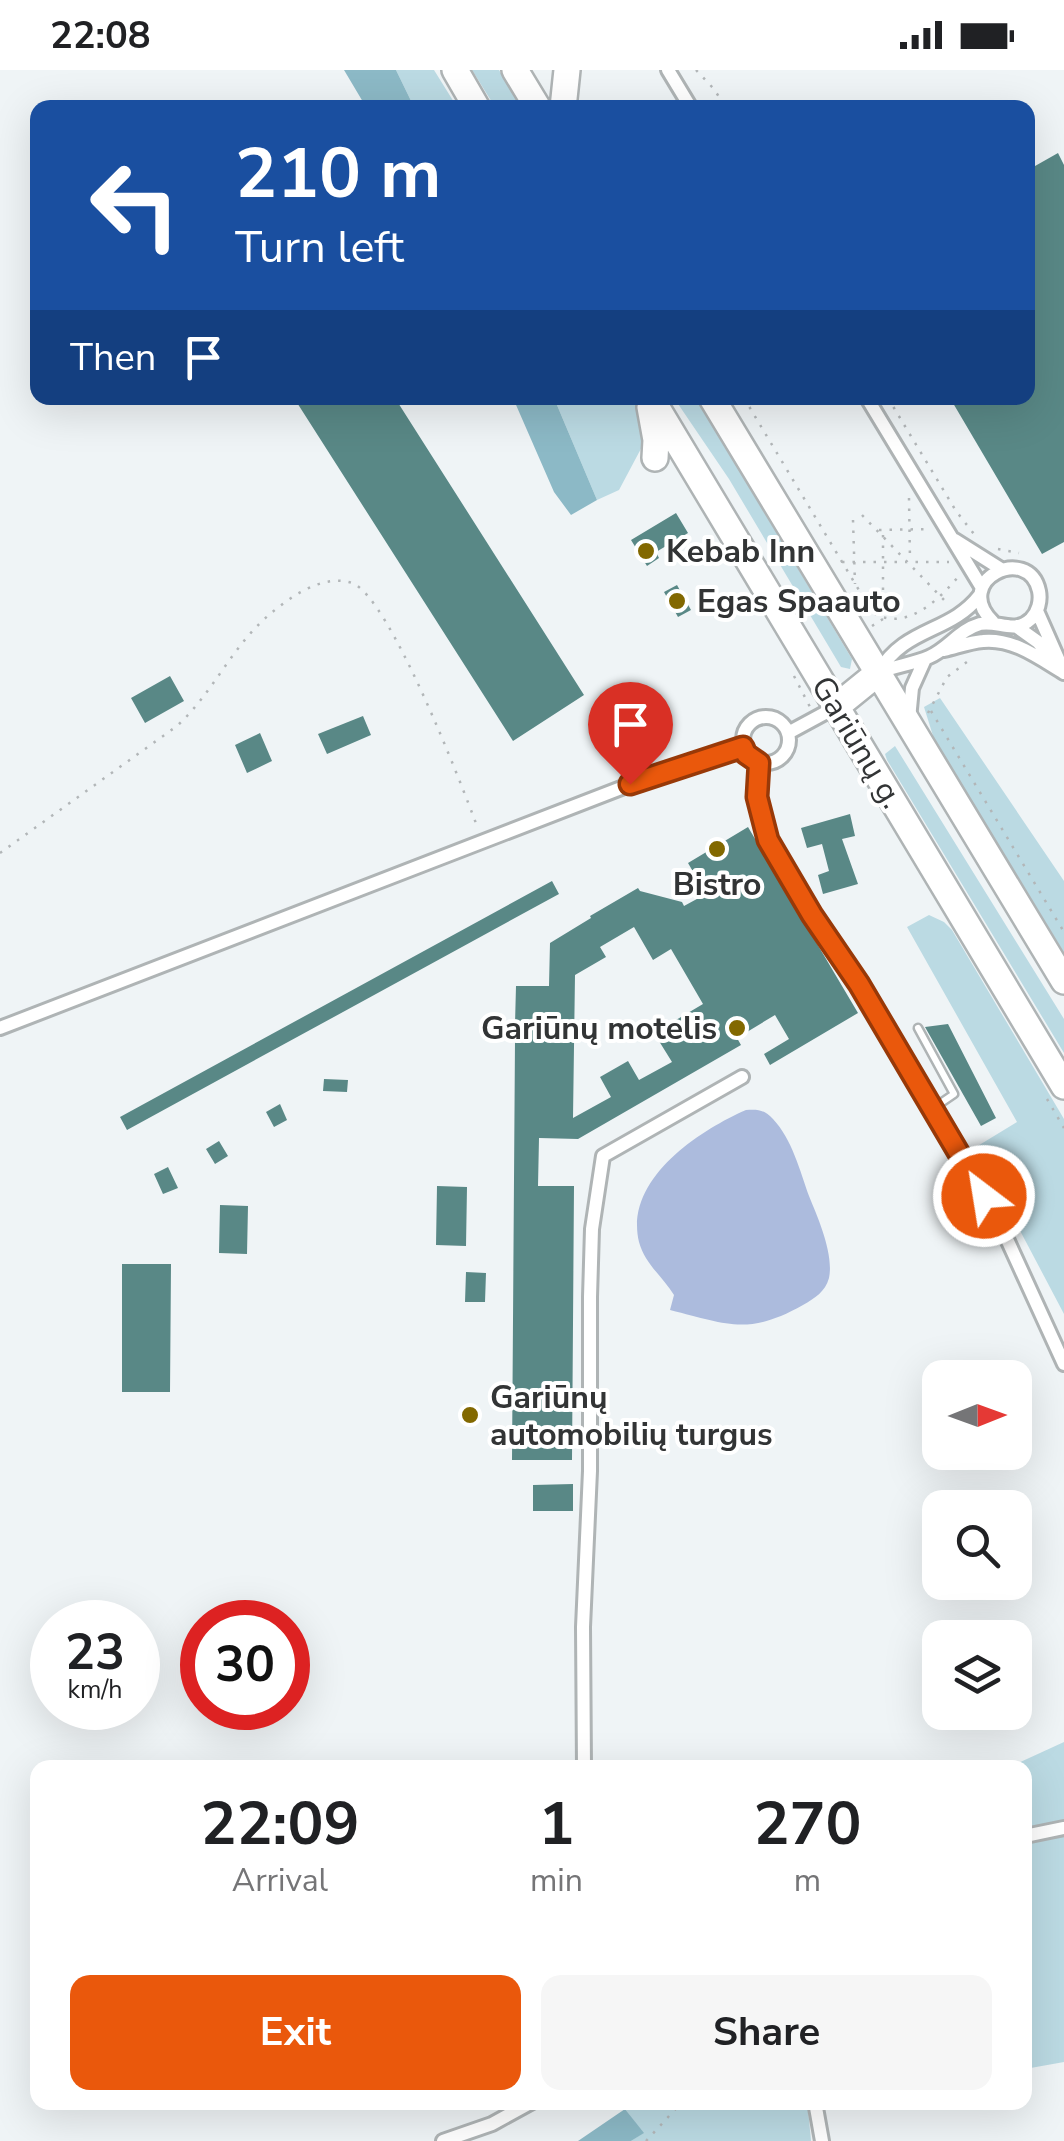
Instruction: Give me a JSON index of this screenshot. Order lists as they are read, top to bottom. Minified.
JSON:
{"streets":{"highway":["Gariūnų g."]},"places":["Kebab Inn","Egas Spaauto","Bistro","Gariūnų motelis","Gariūnų automobilių turgus"],"north":"right","page":{"status":"22:08","turn":["210 m","Turn left"],"then":"Then","speed":"23 km/h","limit":"30","eta":["22:09","Arrival","1","min","270","m"],"buttons":["Exit","Share"]}}
